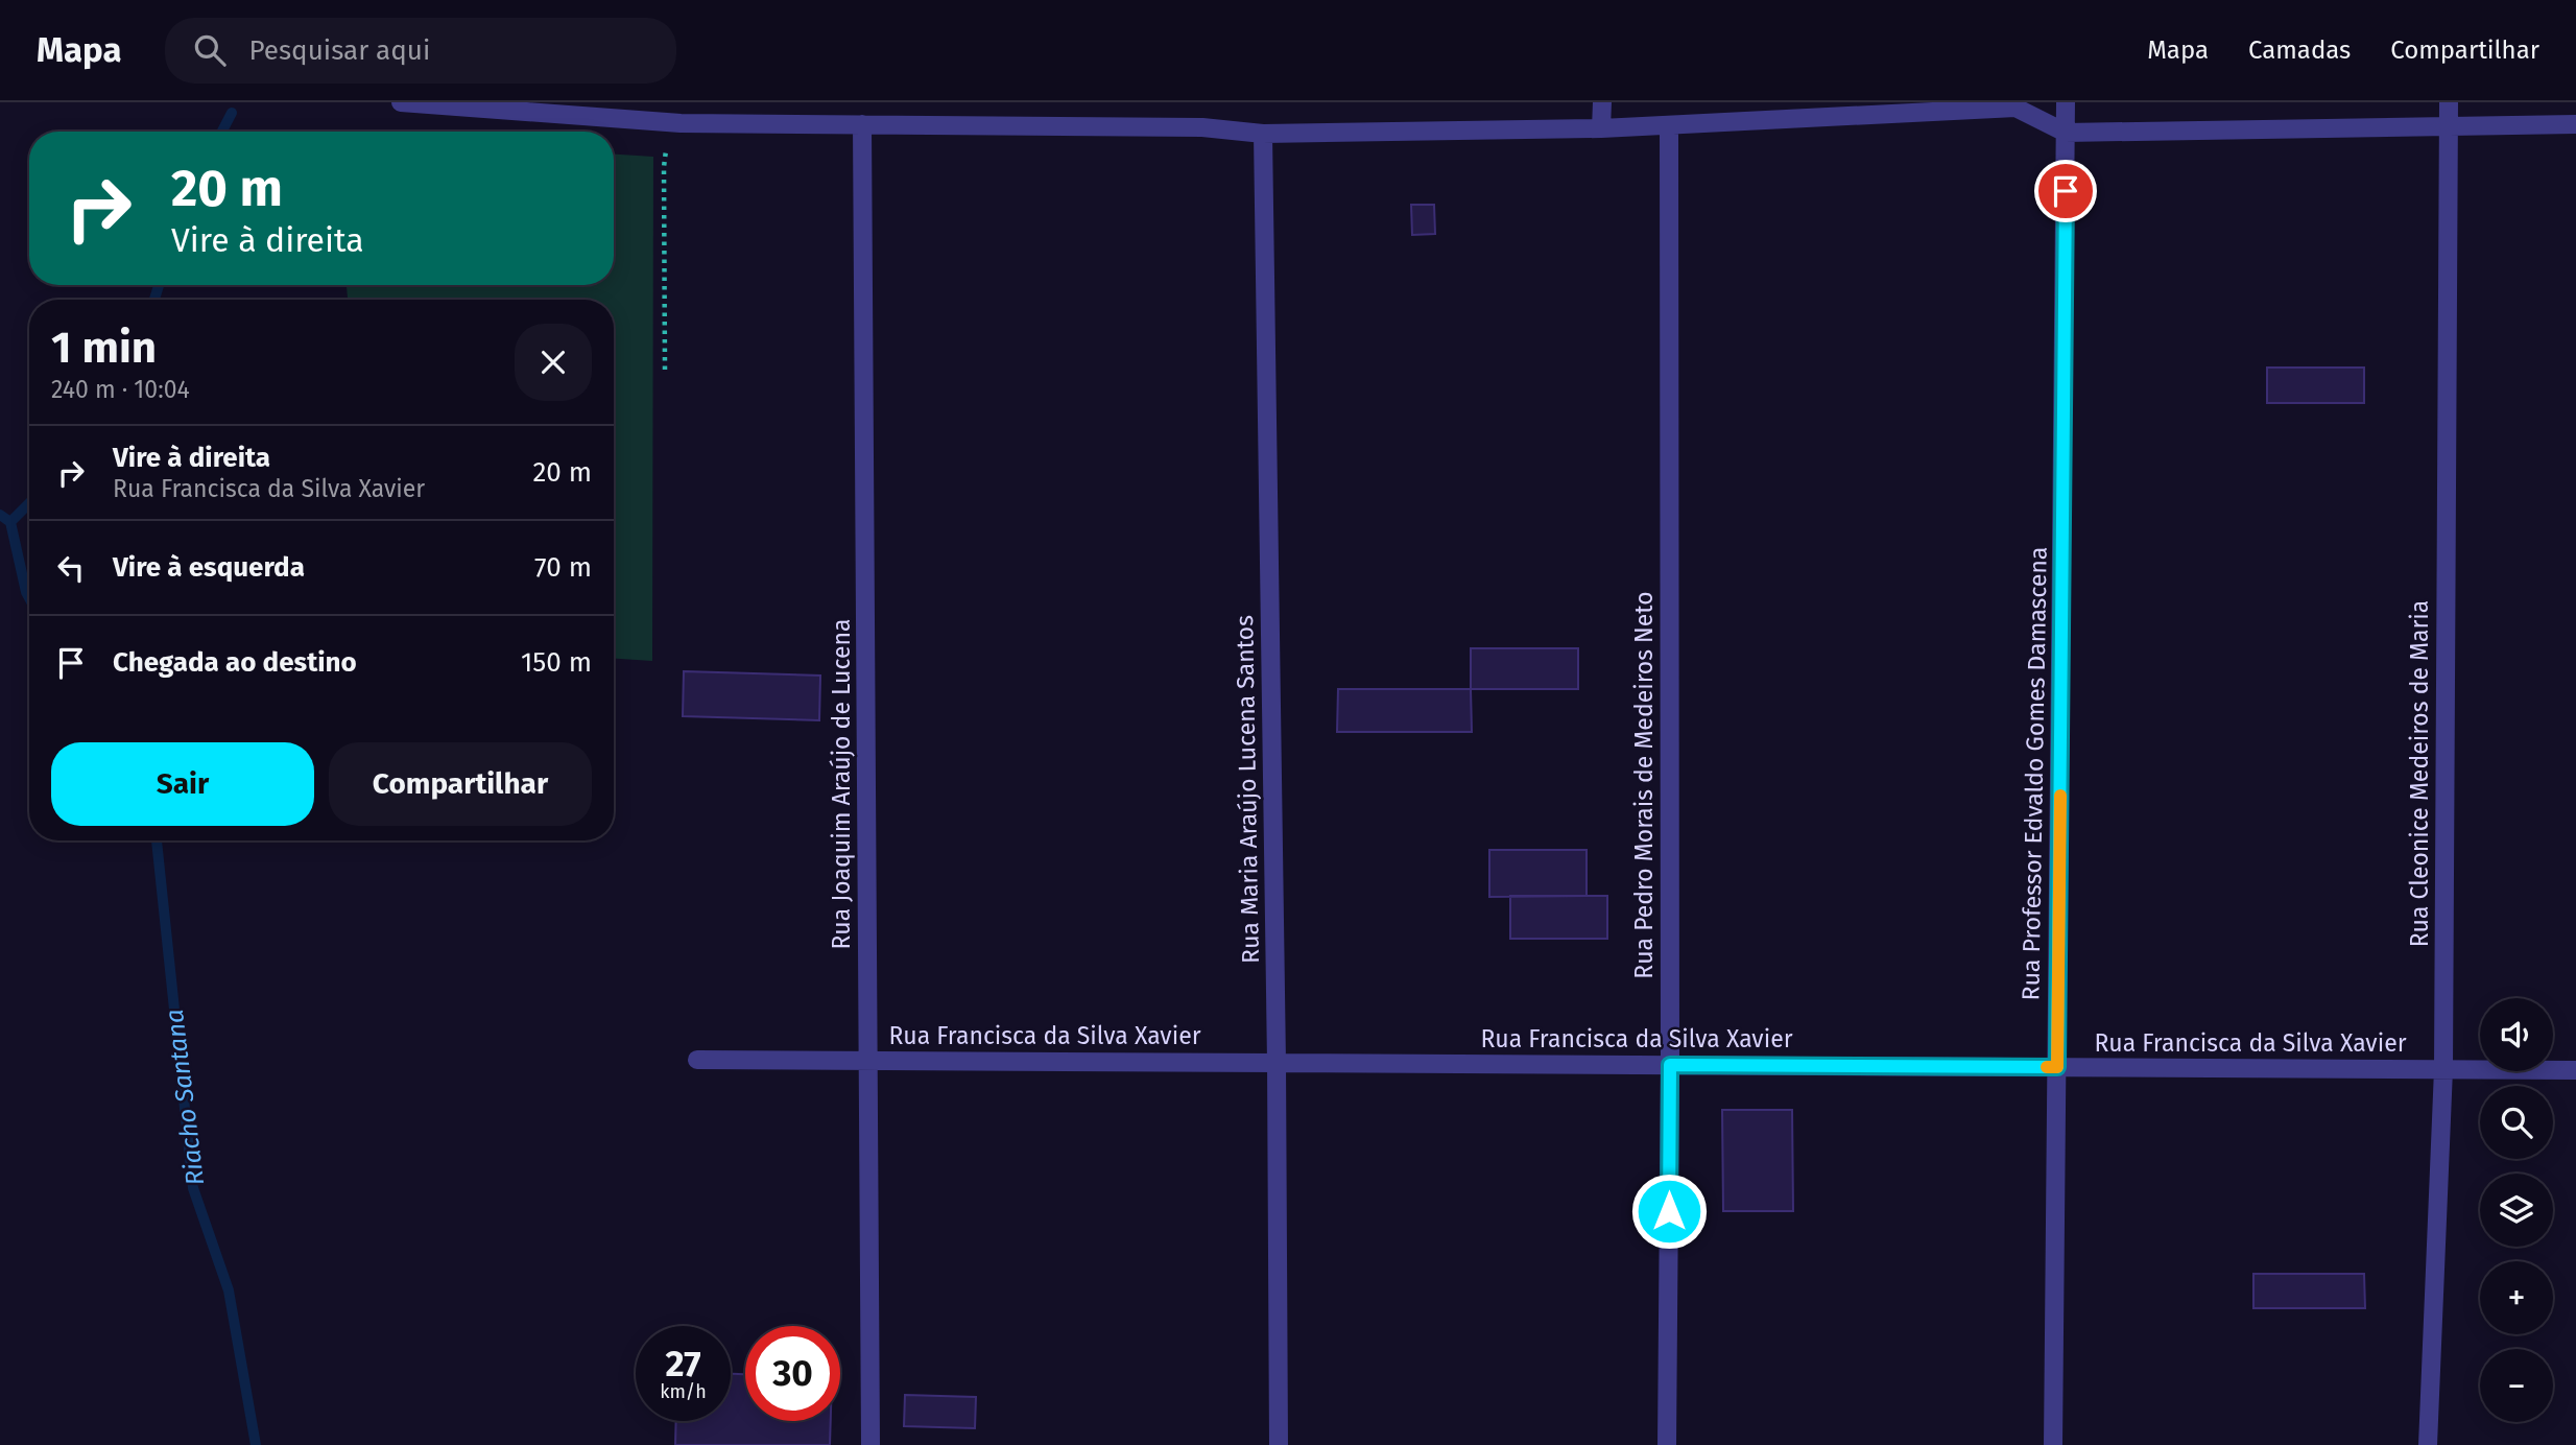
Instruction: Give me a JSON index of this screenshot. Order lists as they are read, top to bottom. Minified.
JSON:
{"streets":{"street":["Rua Professor Edvaldo Gomes Damascena","Rua Cleonice Medeiros de Maria","Rua Joaquim Araújo de Lucena","Rua Pedro Morais de Medeiros Neto","Rua Maria Araújo Lucena Santos","Rua Francisca da Silva Xavier"]},"crossings":[["Rua Professor Edvaldo Gomes Damascena","Rua Francisca da Silva Xavier"],["Rua Cleonice Medeiros de Maria","Rua Francisca da Silva Xavier"],["Rua Joaquim Araújo de Lucena","Rua Francisca da Silva Xavier"],["Rua Pedro Morais de Medeiros Neto","Rua Francisca da Silva Xavier"],["Rua Maria Araújo Lucena Santos","Rua Francisca da Silva Xavier"]],"water":["Riacho Santana"],"page":{"header":"Mapa","search":"Pesquisar aqui","nav":["Mapa","Camadas","Compartilhar"],"turn":["20 m","Vire à direita"],"heading":["1 min","240 m · 10:04"],"list":[{"name":"Vire à direita","note":"Rua Francisca da Silva Xavier","value":"20 m"},{"name":"Vire à esquerda","value":"70 m"},{"name":"Chegada ao destino","value":"150 m"}],"buttons":["Sair","Compartilhar"],"map_buttons":["+","−"],"speed":"27 km/h","limit":"30"}}
